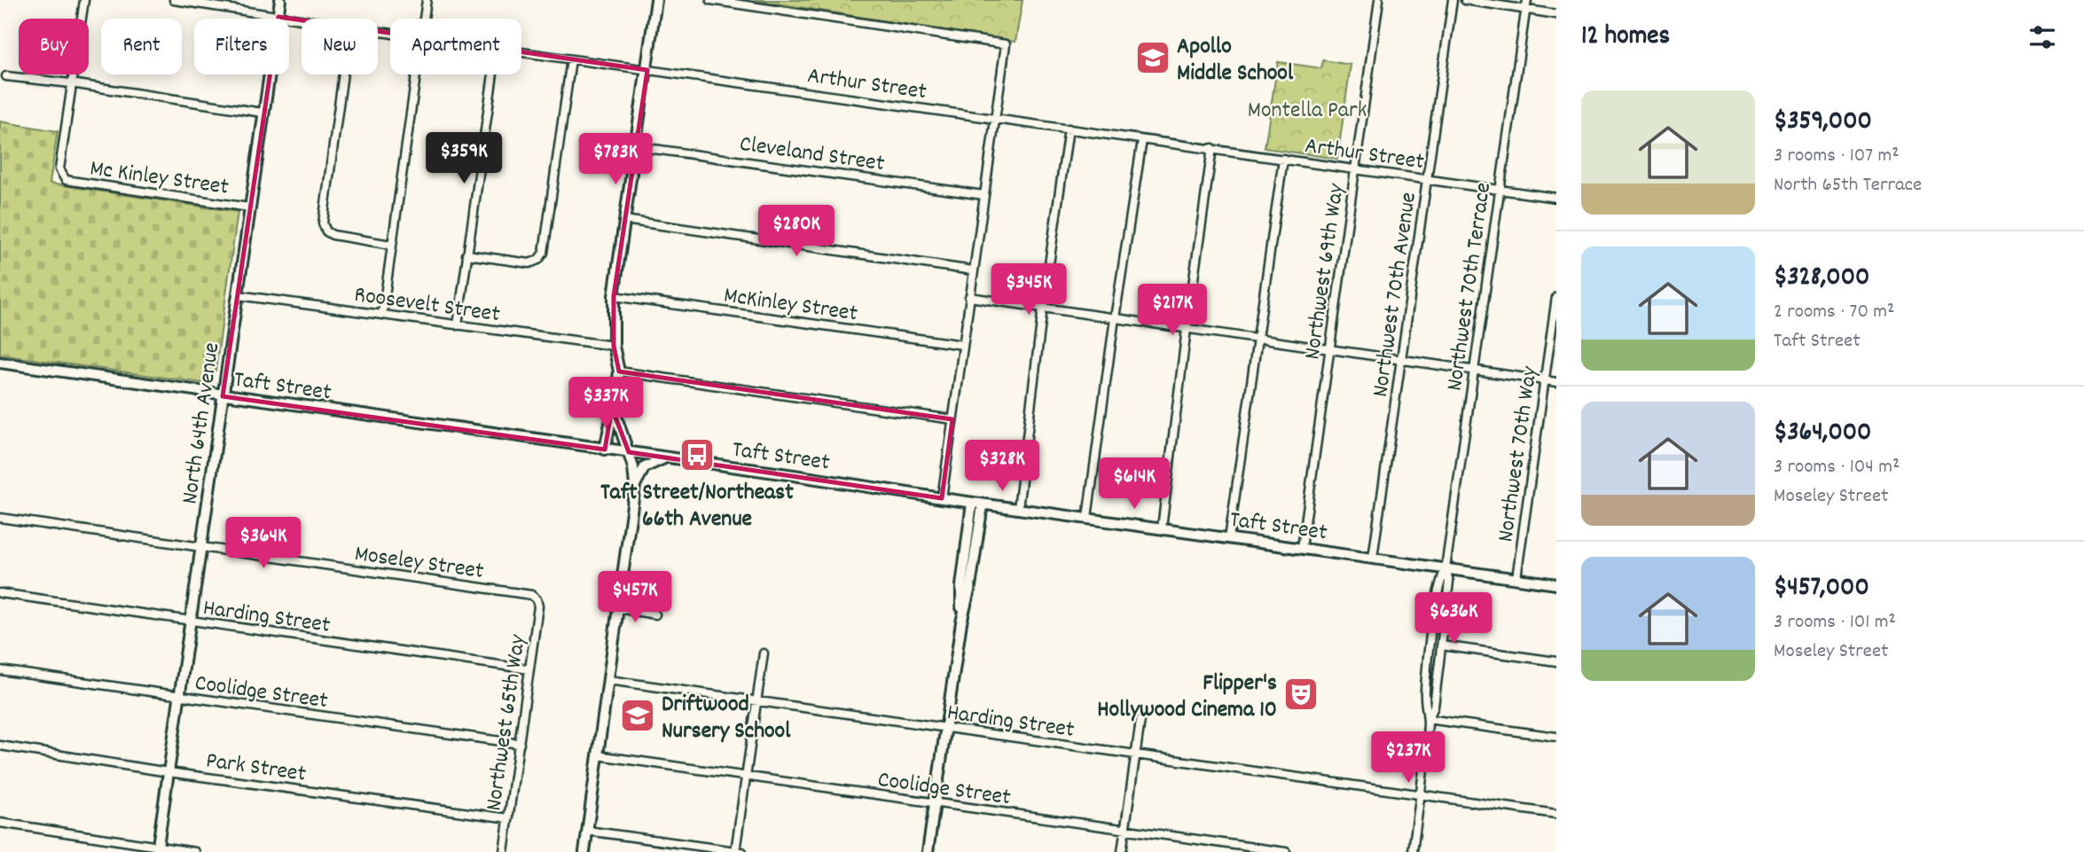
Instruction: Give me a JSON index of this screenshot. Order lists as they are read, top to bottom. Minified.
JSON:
{"streets":{"street":["Arthur Street","Cleveland Street","Mc Kinley Street","Northwest 69th Way","Northwest 70th Terrace","Northwest 70th Avenue","Roosevelt Street","McKinley Street","Taft Street","North 64th Avenue","Northwest 70th Way","Moseley Street","Harding Street","Coolidge Street","Northwest 65th Way","Park Street"]},"crossings":[["Arthur Street","Northwest 69th Way"],["Arthur Street","Northwest 70th Terrace"],["Arthur Street","Northwest 70th Avenue"],["Arthur Street","North 64th Avenue"],["Mc Kinley Street","North 64th Avenue"],["Northwest 69th Way","Taft Street"],["Northwest 70th Terrace","Taft Street"],["Northwest 70th Avenue","Taft Street"],["Roosevelt Street","North 64th Avenue"],["Taft Street","North 64th Avenue"],["Taft Street","Northwest 70th Way"],["North 64th Avenue","Moseley Street"],["North 64th Avenue","Harding Street"],["North 64th Avenue","Coolidge Street"],["North 64th Avenue","Park Street"],["Moseley Street","Northwest 65th Way"],["Harding Street","Northwest 65th Way"],["Coolidge Street","Northwest 65th Way"],["Northwest 65th Way","Park Street"]],"parks":["Montella Park"],"places":{"school or university":["Apollo Middle School","Driftwood Nursery School"],"bus stop":["Taft Street/Northeast 66th Avenue"],"theatre":["Flipper's Hollywood Cinema 10"]},"page":{"heading":"12 homes","chip":["Buy","Rent","Filters","New","Apartment"],"list":[{"name":"$359,000","note":"3 rooms · 107 m² · North 65th Terrace"},{"name":"$328,000","note":"2 rooms · 70 m² · Taft Street"},{"name":"$364,000","note":"3 rooms · 104 m² · Moseley Street"},{"name":"$457,000","note":"3 rooms · 101 m² · Moseley Street"}],"price":["$359K","$783K","$280K","$345K","$217K","$337K","$328K","$614K","$364K","$457K","$636K","$237K"]}}
